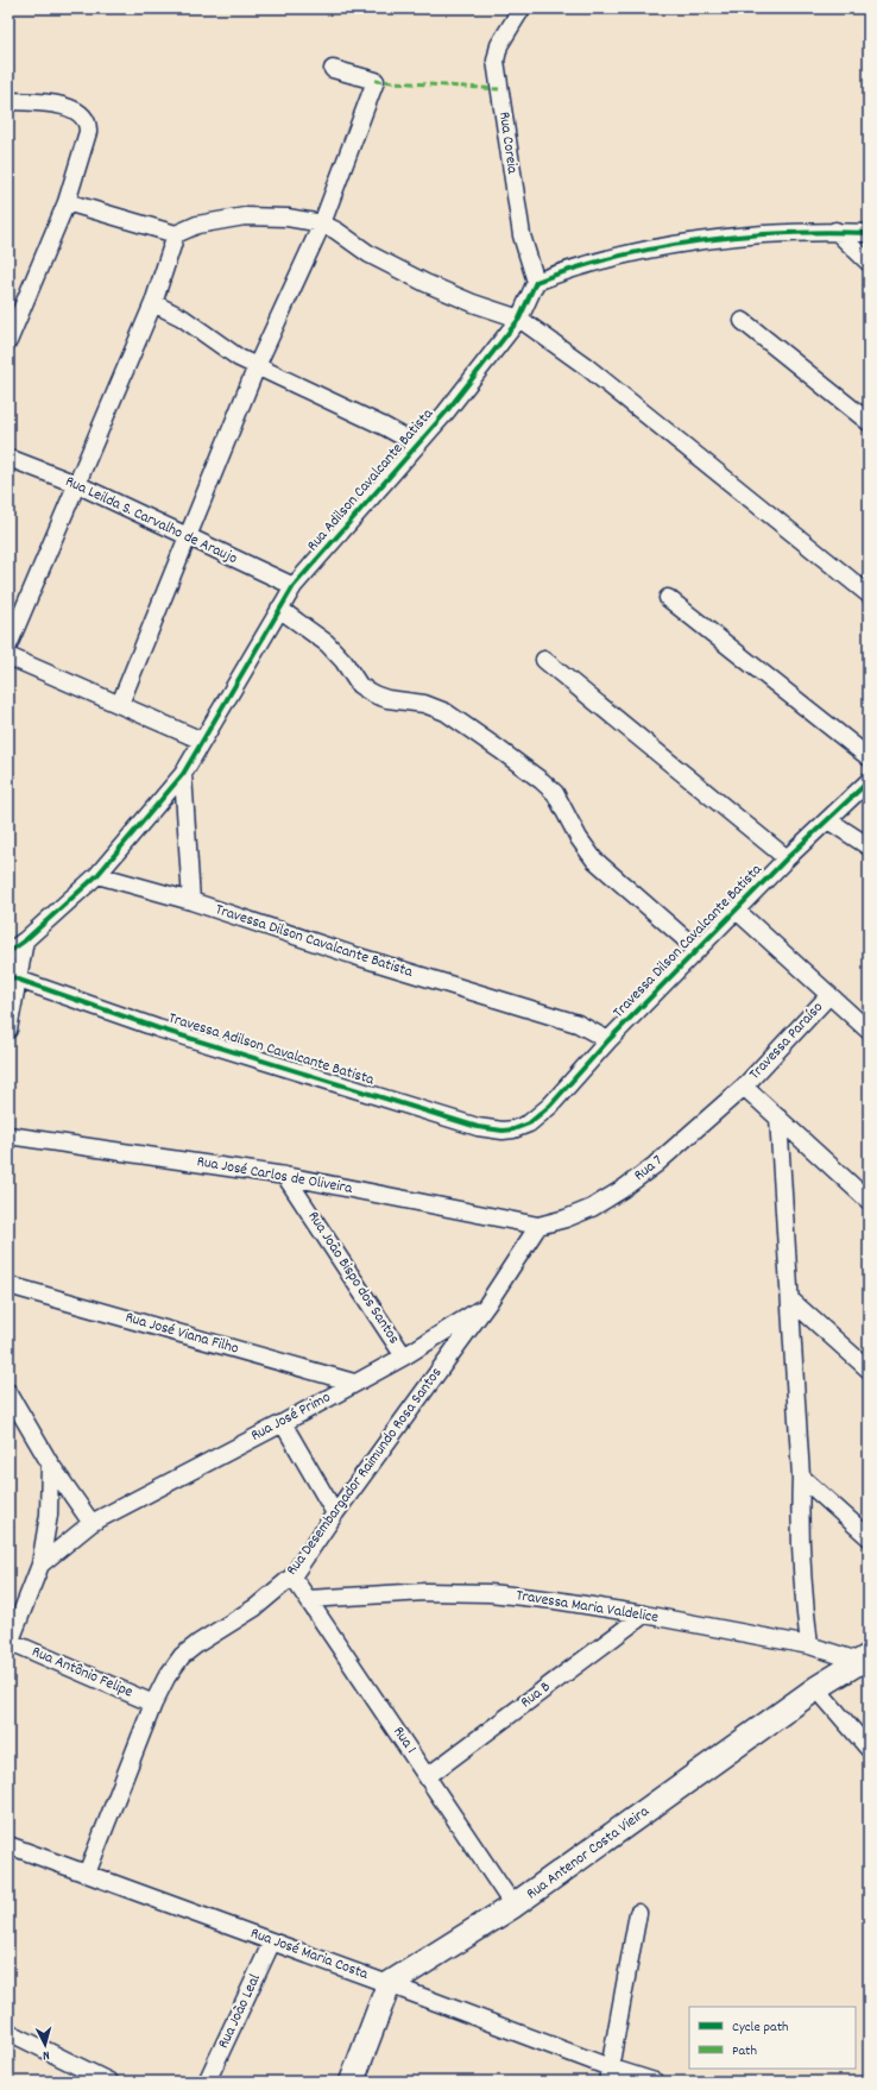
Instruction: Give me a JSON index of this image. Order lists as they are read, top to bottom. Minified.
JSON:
{"streets":{"main road":["Rua Antenor Costa Vieira"],"street":["Rua Coreia","Rua Adilson Cavalcante Batista","Rua Leilda S. Carvalho de Araujo","Travessa Dilson Cavalcante Batista","Travessa Paraíso","Travessa Adilson Cavalcante Batista","Rua 7","Rua José Carlos de Oliveira","Rua João Bispo dos Santos","Rua José Viana Filho","Rua José Primo","Rua Desembargador Raimundo Rosa Santos","Travessa Maria Valdelice","Rua Antônio Felipe","Rua B","Rua 1","Rua José Maria Costa","Rua João Leal"]},"crossings":[["Rua Coreia","Rua Adilson Cavalcante Batista"],["Rua Adilson Cavalcante Batista","Rua Leilda S. Carvalho de Araujo"],["Rua Adilson Cavalcante Batista","Travessa Dilson Cavalcante Batista"],["Travessa Dilson Cavalcante Batista","Travessa Adilson Cavalcante Batista"],["Travessa Paraíso","Rua 7"],["Rua 7","Rua José Carlos de Oliveira"],["Rua 7","Rua Desembargador Raimundo Rosa Santos"],["Rua José Carlos de Oliveira","Rua João Bispo dos Santos"],["Rua José Carlos de Oliveira","Rua Desembargador Raimundo Rosa Santos"],["Rua João Bispo dos Santos","Rua José Primo"],["Rua José Viana Filho","Rua José Primo"],["Rua José Primo","Rua Desembargador Raimundo Rosa Santos"],["Rua Desembargador Raimundo Rosa Santos","Rua Antônio Felipe"],["Rua Desembargador Raimundo Rosa Santos","Rua 1"],["Rua Desembargador Raimundo Rosa Santos","Rua José Maria Costa"],["Travessa Maria Valdelice","Rua B"],["Travessa Maria Valdelice","Rua 1"],["Travessa Maria Valdelice","Rua Antenor Costa Vieira"],["Rua B","Rua 1"],["Rua 1","Rua Antenor Costa Vieira"],["Rua Antenor Costa Vieira","Rua José Maria Costa"],["Rua José Maria Costa","Rua João Leal"]],"legend":["Cycle path","Path"],"north":"bottom"}
